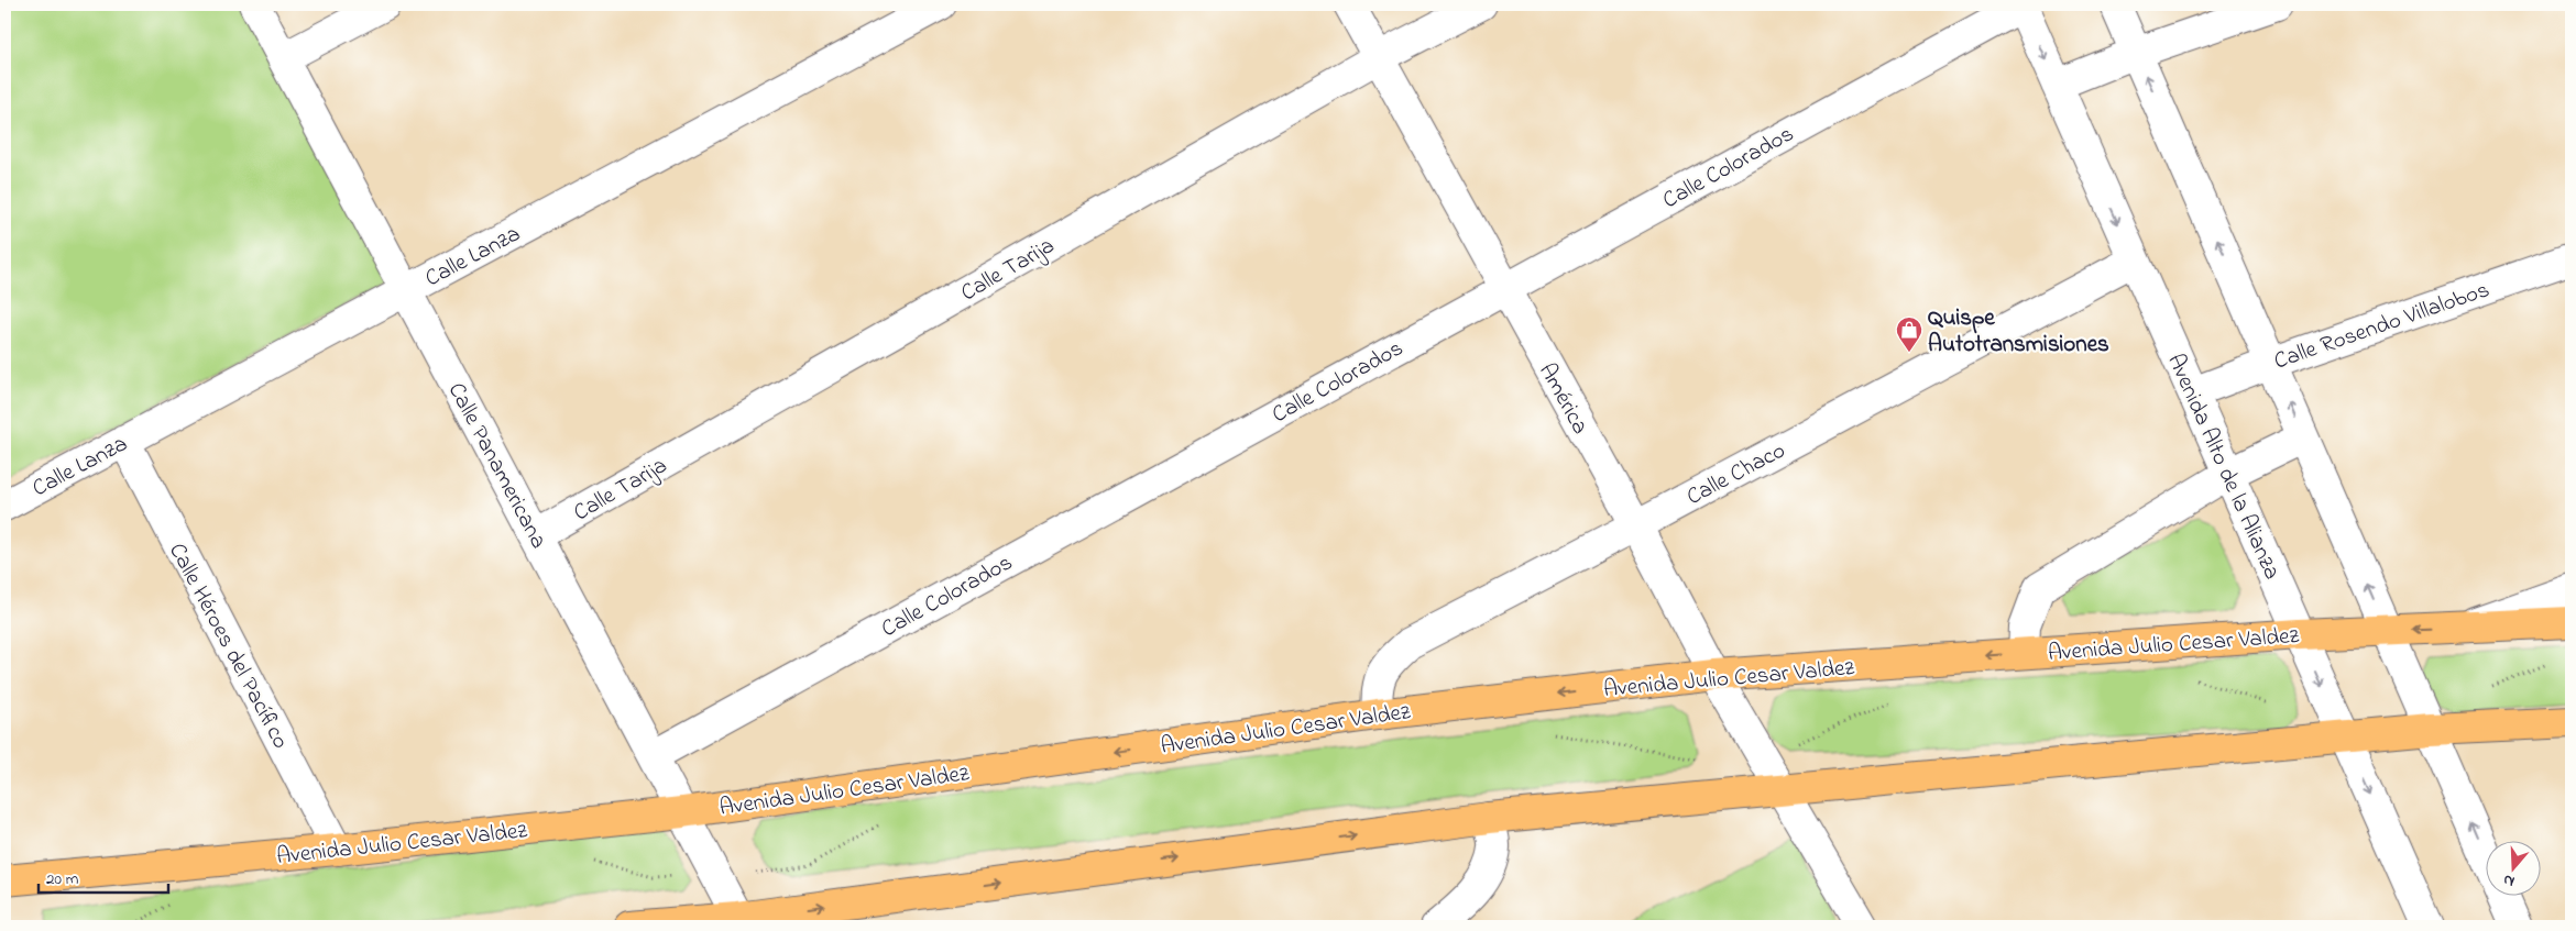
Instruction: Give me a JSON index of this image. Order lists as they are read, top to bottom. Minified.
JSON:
{"streets":{"main road":["Avenida Julio Cesar Valdez"],"street":["Calle Colorados","Calle Lanza","Calle Tarija","Calle Rosendo Villalobos","América","Calle Panamericana","Avenida Alto de la Alianza","Calle Chaco","Calle Héroes del Pacífico"]},"crossings":[["Calle Colorados","América"],["Calle Colorados","Calle Panamericana"],["Calle Colorados","Avenida Alto de la Alianza"],["Calle Lanza","Calle Panamericana"],["Calle Lanza","Calle Héroes del Pacífico"],["Calle Tarija","América"],["Calle Tarija","Calle Panamericana"],["Calle Rosendo Villalobos","Avenida Alto de la Alianza"],["América","Calle Chaco"],["América","Avenida Julio Cesar Valdez"],["Calle Panamericana","Avenida Julio Cesar Valdez"],["Avenida Alto de la Alianza","Calle Chaco"],["Avenida Alto de la Alianza","Avenida Julio Cesar Valdez"],["Calle Chaco","Avenida Julio Cesar Valdez"],["Avenida Julio Cesar Valdez","Calle Héroes del Pacífico"]],"places":{"shop":["Quispe Autotransmisiones"]},"scale_bar":"20 m","north":"bottom"}
